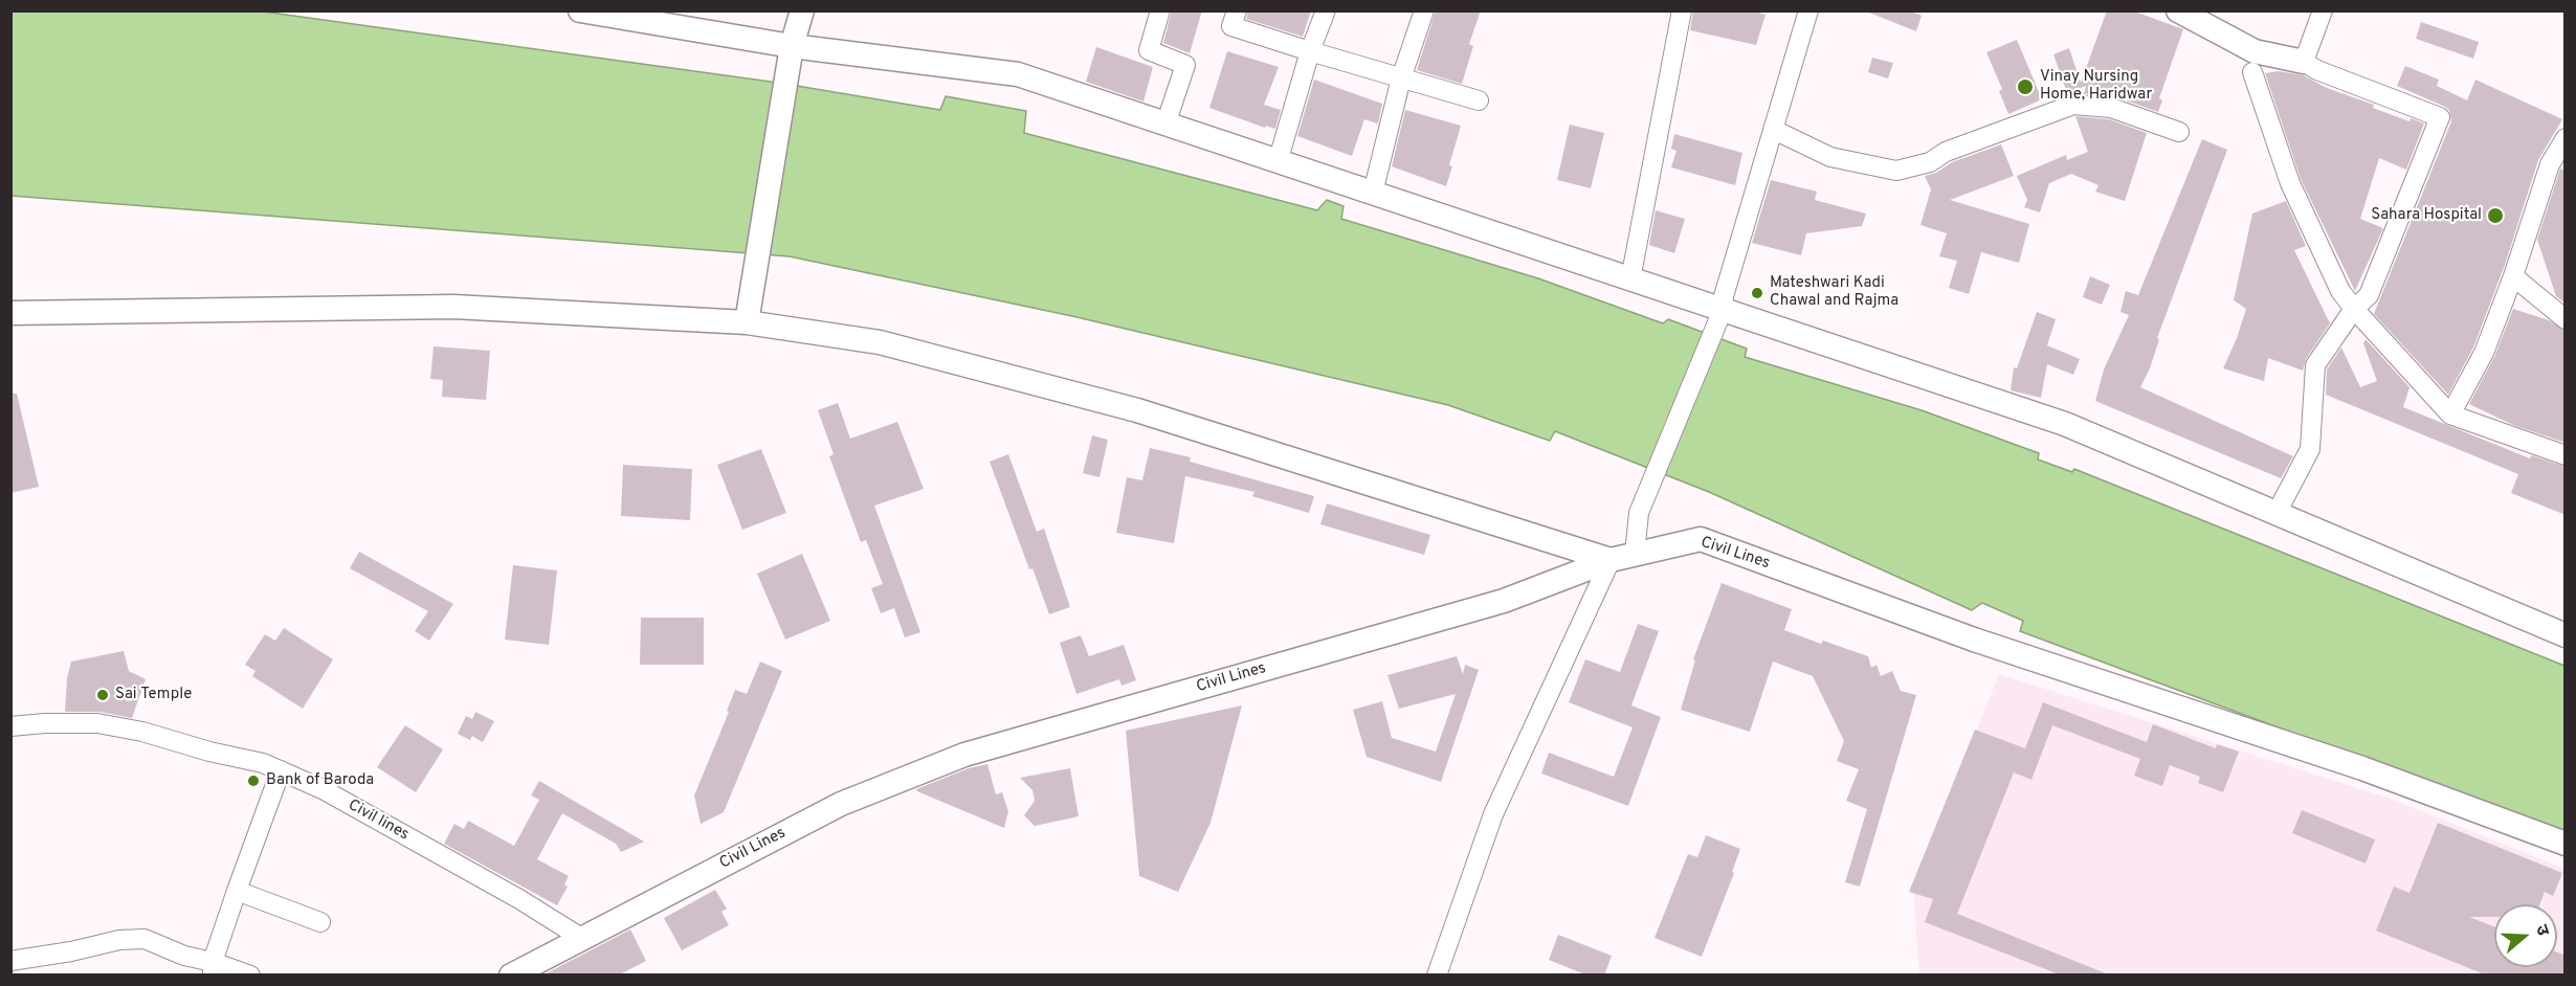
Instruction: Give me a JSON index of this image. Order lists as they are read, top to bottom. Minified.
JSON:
{"streets":{"street":["Civil Lines","Civil lines"]},"crossings":[["Civil Lines","Civil lines"]],"places":["Vinay Nursing Home, Haridwar","Sahara Hospital","Mateshwari Kadi Chawal and Rajma","Sai Temple","Bank of Baroda"],"north":"right"}
